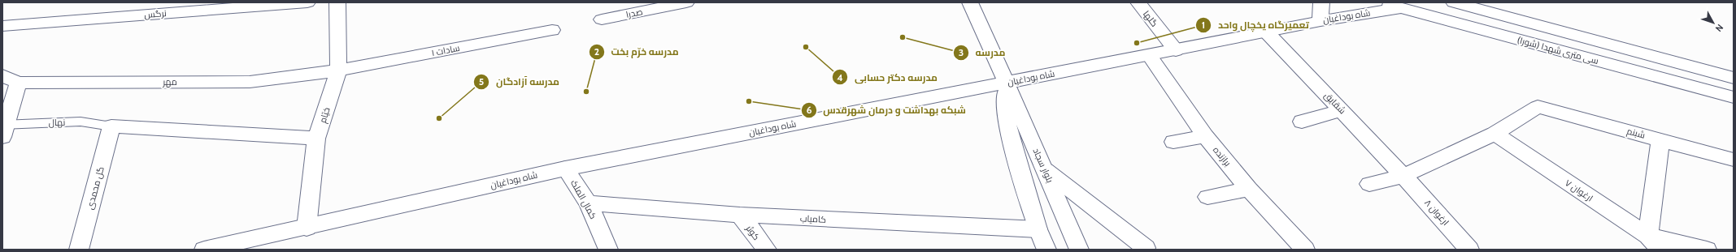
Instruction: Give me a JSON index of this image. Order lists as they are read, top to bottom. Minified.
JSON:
{"streets":{"street":["صدرا","نرگس","شاه بوداغیان","گلها","سادات ۱","سی متری شهدا (شورا)","مهر","شقایق","خیّام","شبنم","برازنده","بلوار سجاد","گل محمدی","ارغوان ۷","کمال الملک","ارغوان ۸","کامیاب","کوثر"],"lane":["نهال"]},"crossings":[["شاه بوداغیان","گلها"],["شاه بوداغیان","سی متری شهدا (شورا)"],["شاه بوداغیان","شقایق"],["شاه بوداغیان","خیّام"],["شاه بوداغیان","برازنده"],["شاه بوداغیان","بلوار سجاد"],["شاه بوداغیان","کمال الملک"],["سادات ۱","مهر"],["سادات ۱","خیّام"],["مهر","خیّام"],["شقایق","ارغوان ۸"],["نهال","گل محمدی"],["شبنم","ارغوان ۷"],["بلوار سجاد","کامیاب"],["کمال الملک","کامیاب"],["کامیاب","کوثر"]],"places":["مدرسه","تعمیرگاه یخچال واحد","مدرسه دکتر حسابی","مدرسه خرّم بخت","شبکه بهداشت و درمان شهرقدس","مدرسه آزادگان"],"north":"bottom right"}
